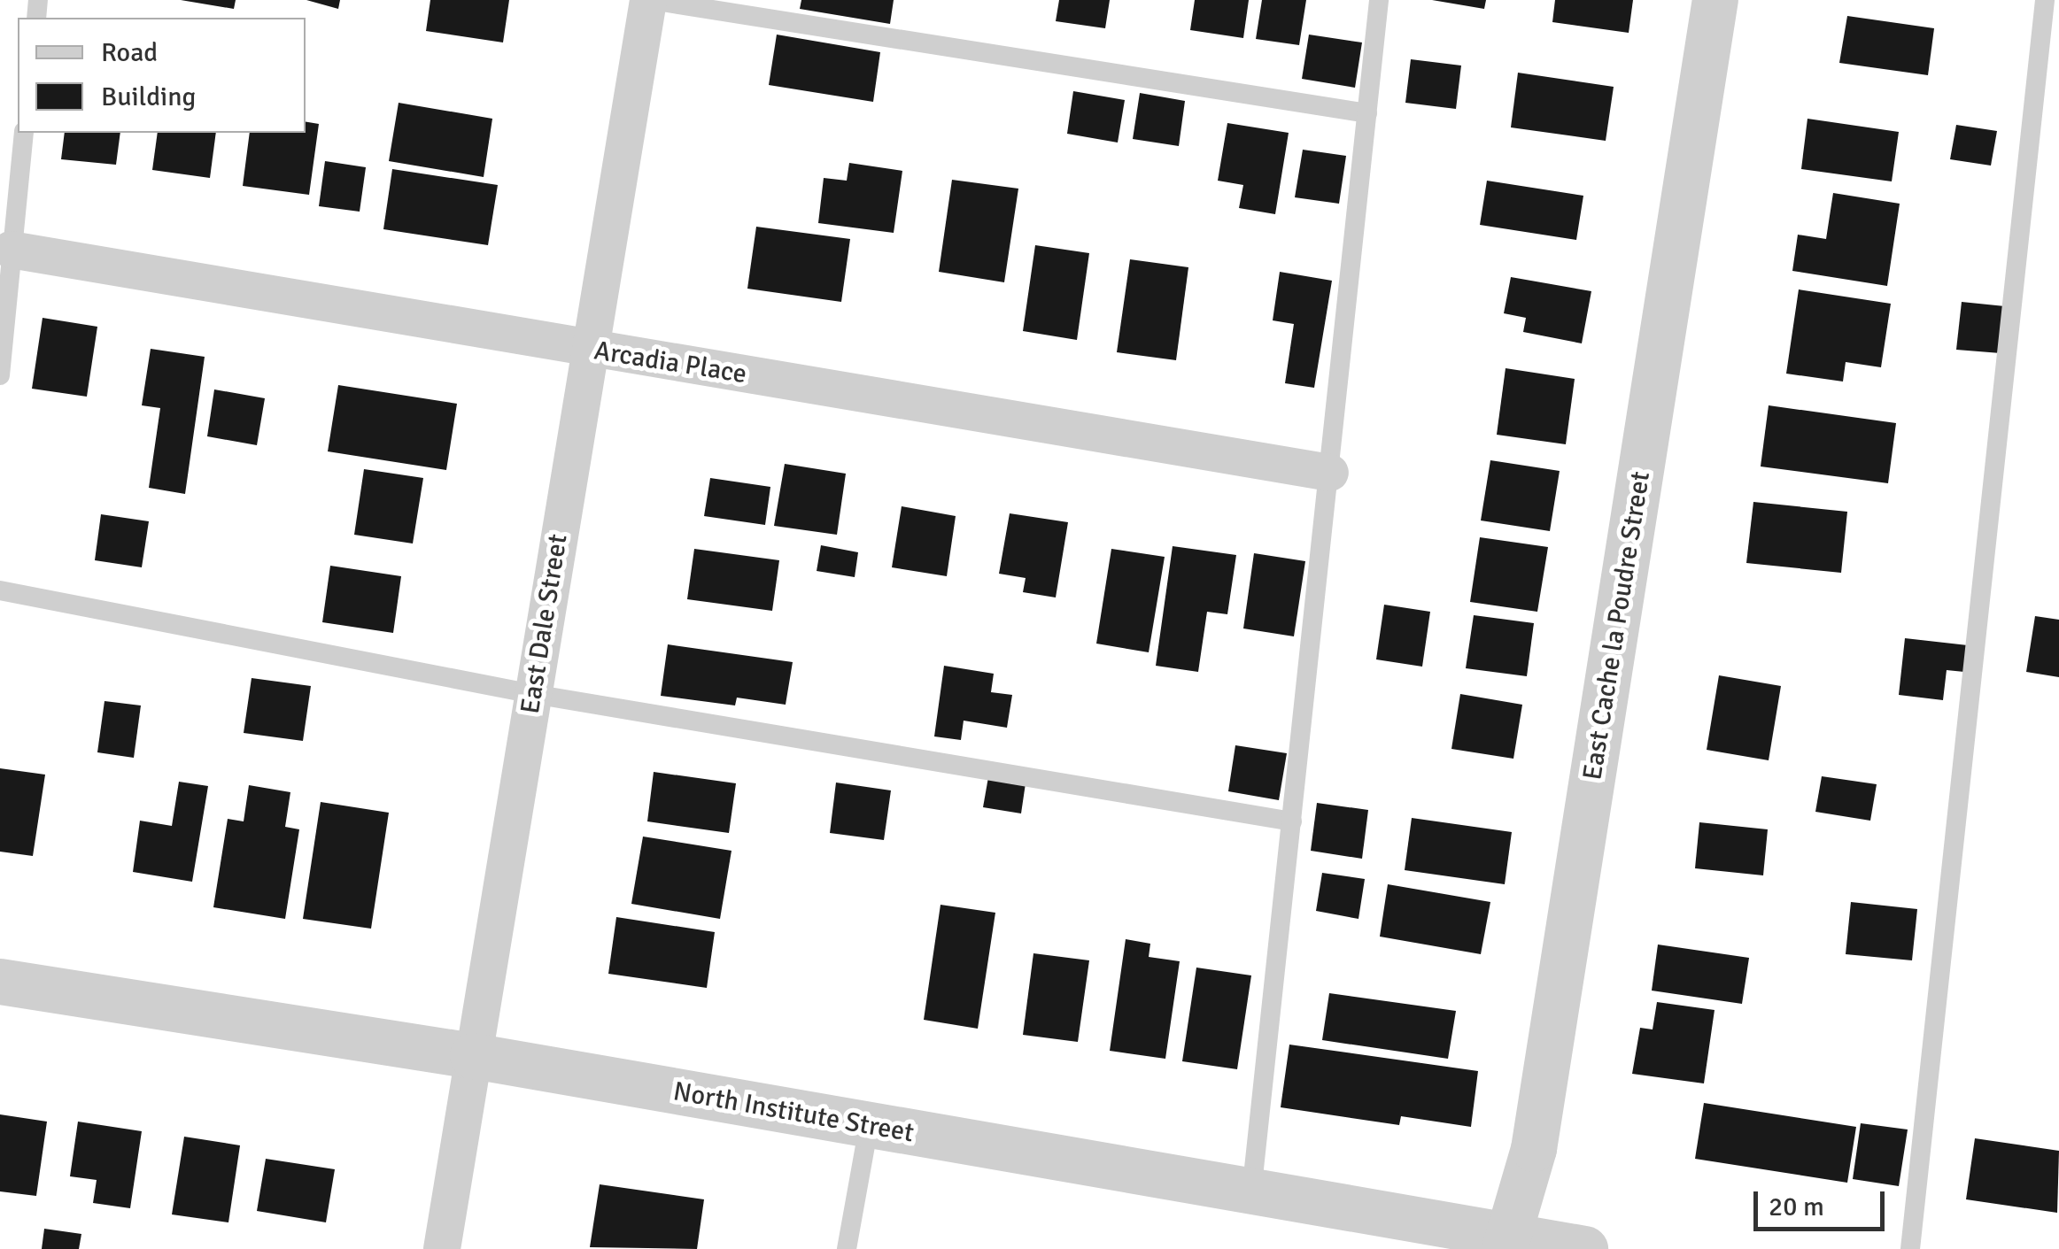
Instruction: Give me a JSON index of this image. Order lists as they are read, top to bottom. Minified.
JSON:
{"streets":{"street":["Arcadia Place","East Dale Street","East Cache la Poudre Street","North Institute Street"]},"crossings":[["Arcadia Place","East Dale Street"],["East Dale Street","North Institute Street"],["East Cache la Poudre Street","North Institute Street"]],"legend":["Road","Building"],"scale_bar":"20 m"}
